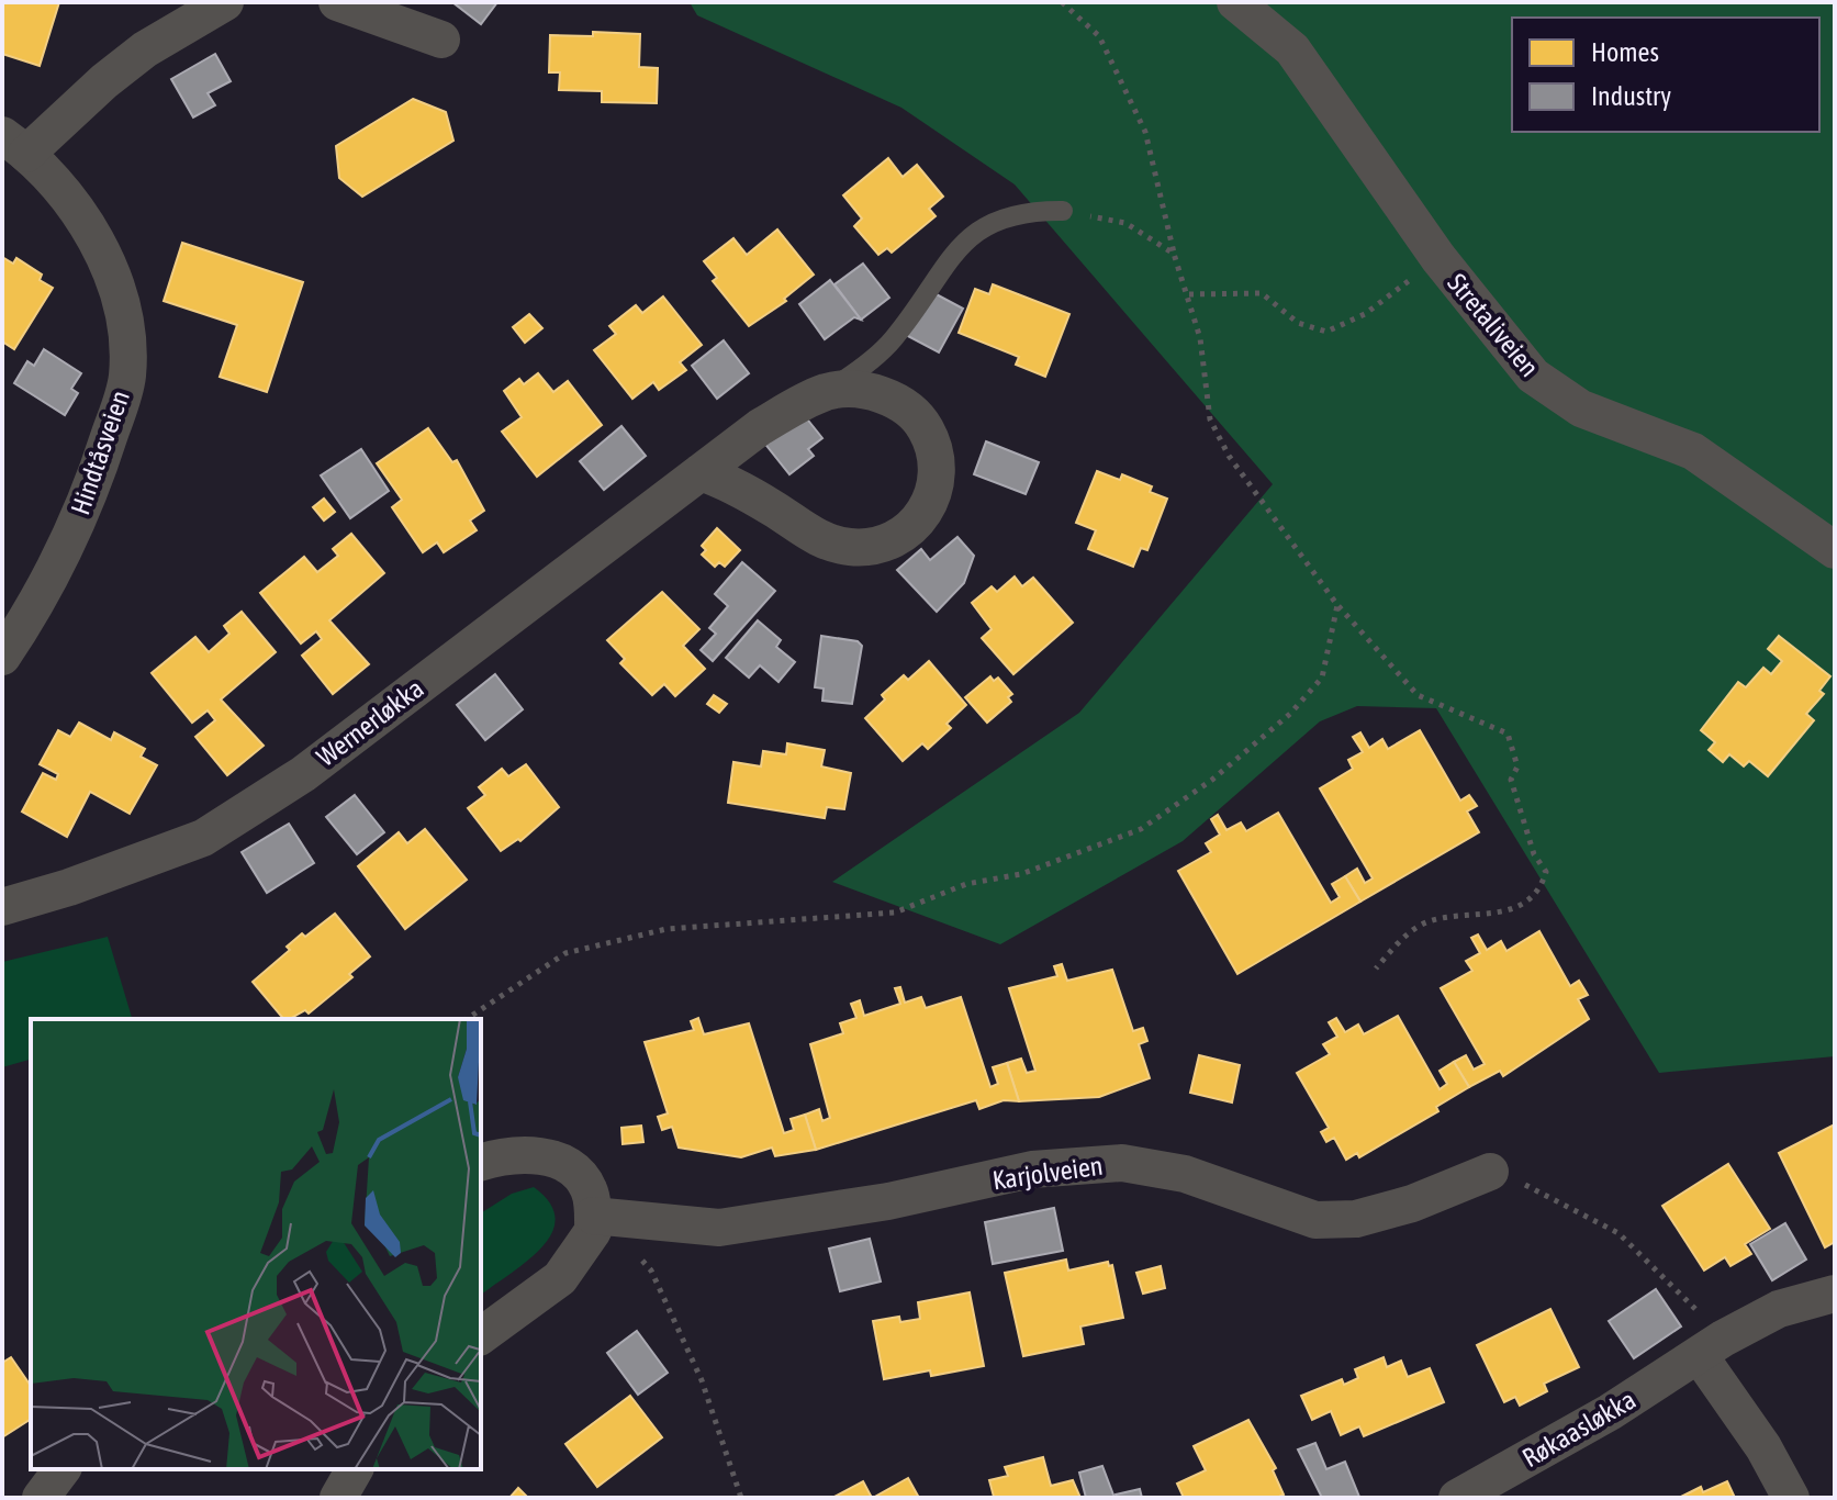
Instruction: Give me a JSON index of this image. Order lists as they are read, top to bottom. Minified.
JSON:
{"streets":{"street":["Stretaliveien","Hindtåsveien","Wernerløkka","Karjolveien","Røkaasløkka"]},"legend":["Homes","Industry"]}
